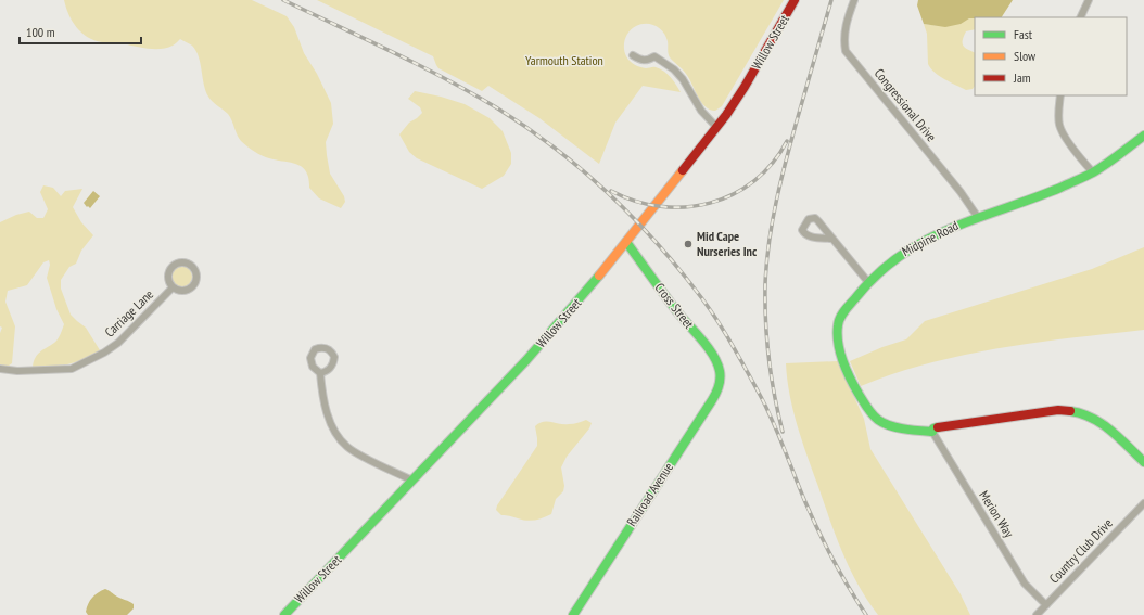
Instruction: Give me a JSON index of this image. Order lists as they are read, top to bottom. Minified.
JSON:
{"streets":{"street":["Willow Street","Congressional Drive","Midpine Road","Cross Street","Carriage Lane","Railroad Avenue","Merion Way","Country Club Drive"]},"crossings":[["Willow Street","Cross Street"],["Congressional Drive","Midpine Road"],["Midpine Road","Merion Way"],["Cross Street","Railroad Avenue"],["Merion Way","Country Club Drive"]],"parks":["Yarmouth Station"],"places":["Mid Cape Nurseries Inc"],"legend":["Fast","Slow","Jam"],"scale_bar":"100 m"}
